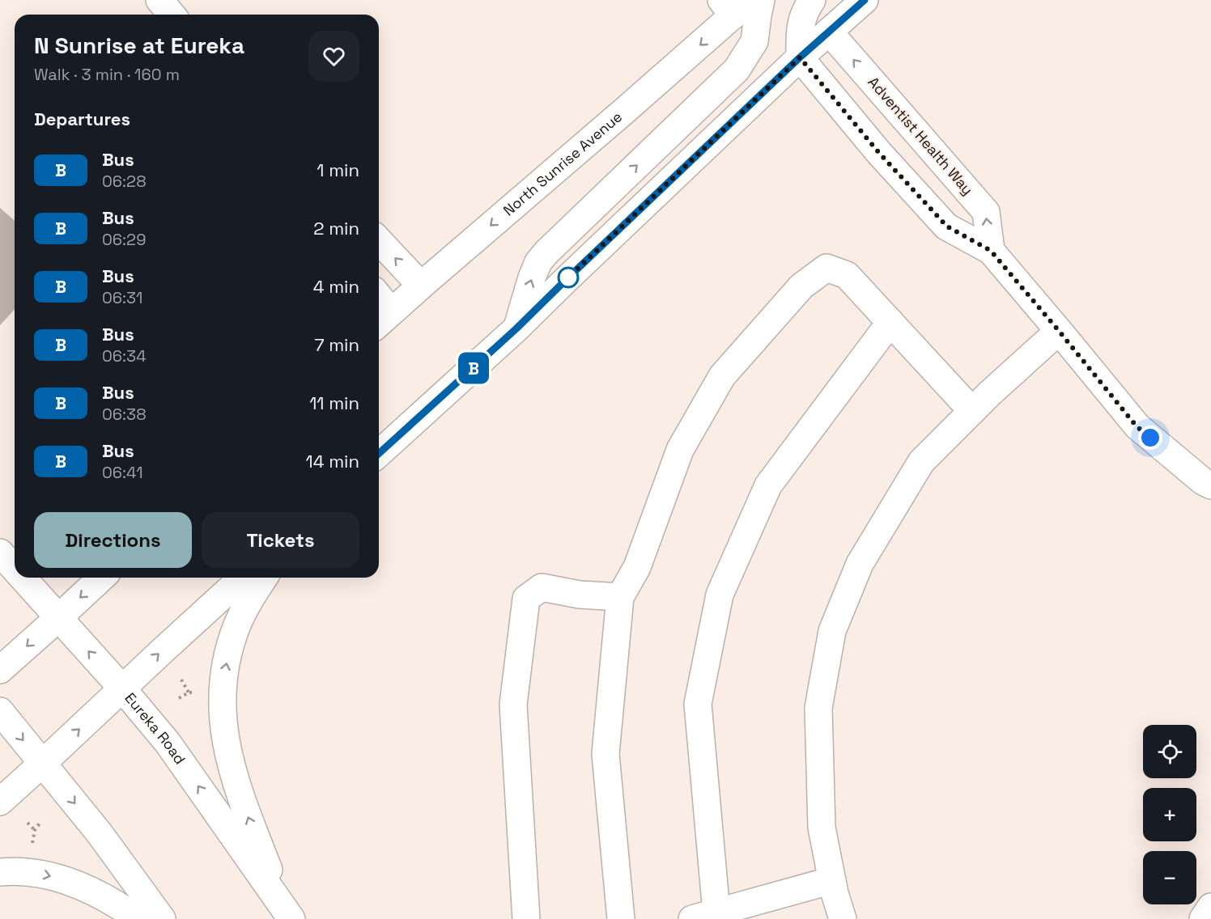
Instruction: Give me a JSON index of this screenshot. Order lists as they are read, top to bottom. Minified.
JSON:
{"streets":{"main road":["Adventist Health Way","North Sunrise Avenue","Eureka Road"]},"lines":["bus line B"],"page":{"on_map":"B","heading":[["N Sunrise at Eureka","Walk · 3 min · 160 m"],"Departures"],"list":[{"mark":"B","name":"Bus","note":"06:28","value":"1 min"},{"mark":"B","name":"Bus","note":"06:29","value":"2 min"},{"mark":"B","name":"Bus","note":"06:31","value":"4 min"},{"mark":"B","name":"Bus","note":"06:34","value":"7 min"},{"mark":"B","name":"Bus","note":"06:38","value":"11 min"},{"mark":"B","name":"Bus","note":"06:41","value":"14 min"}],"buttons":["Directions","Tickets"],"map_buttons":["+","−"]}}
